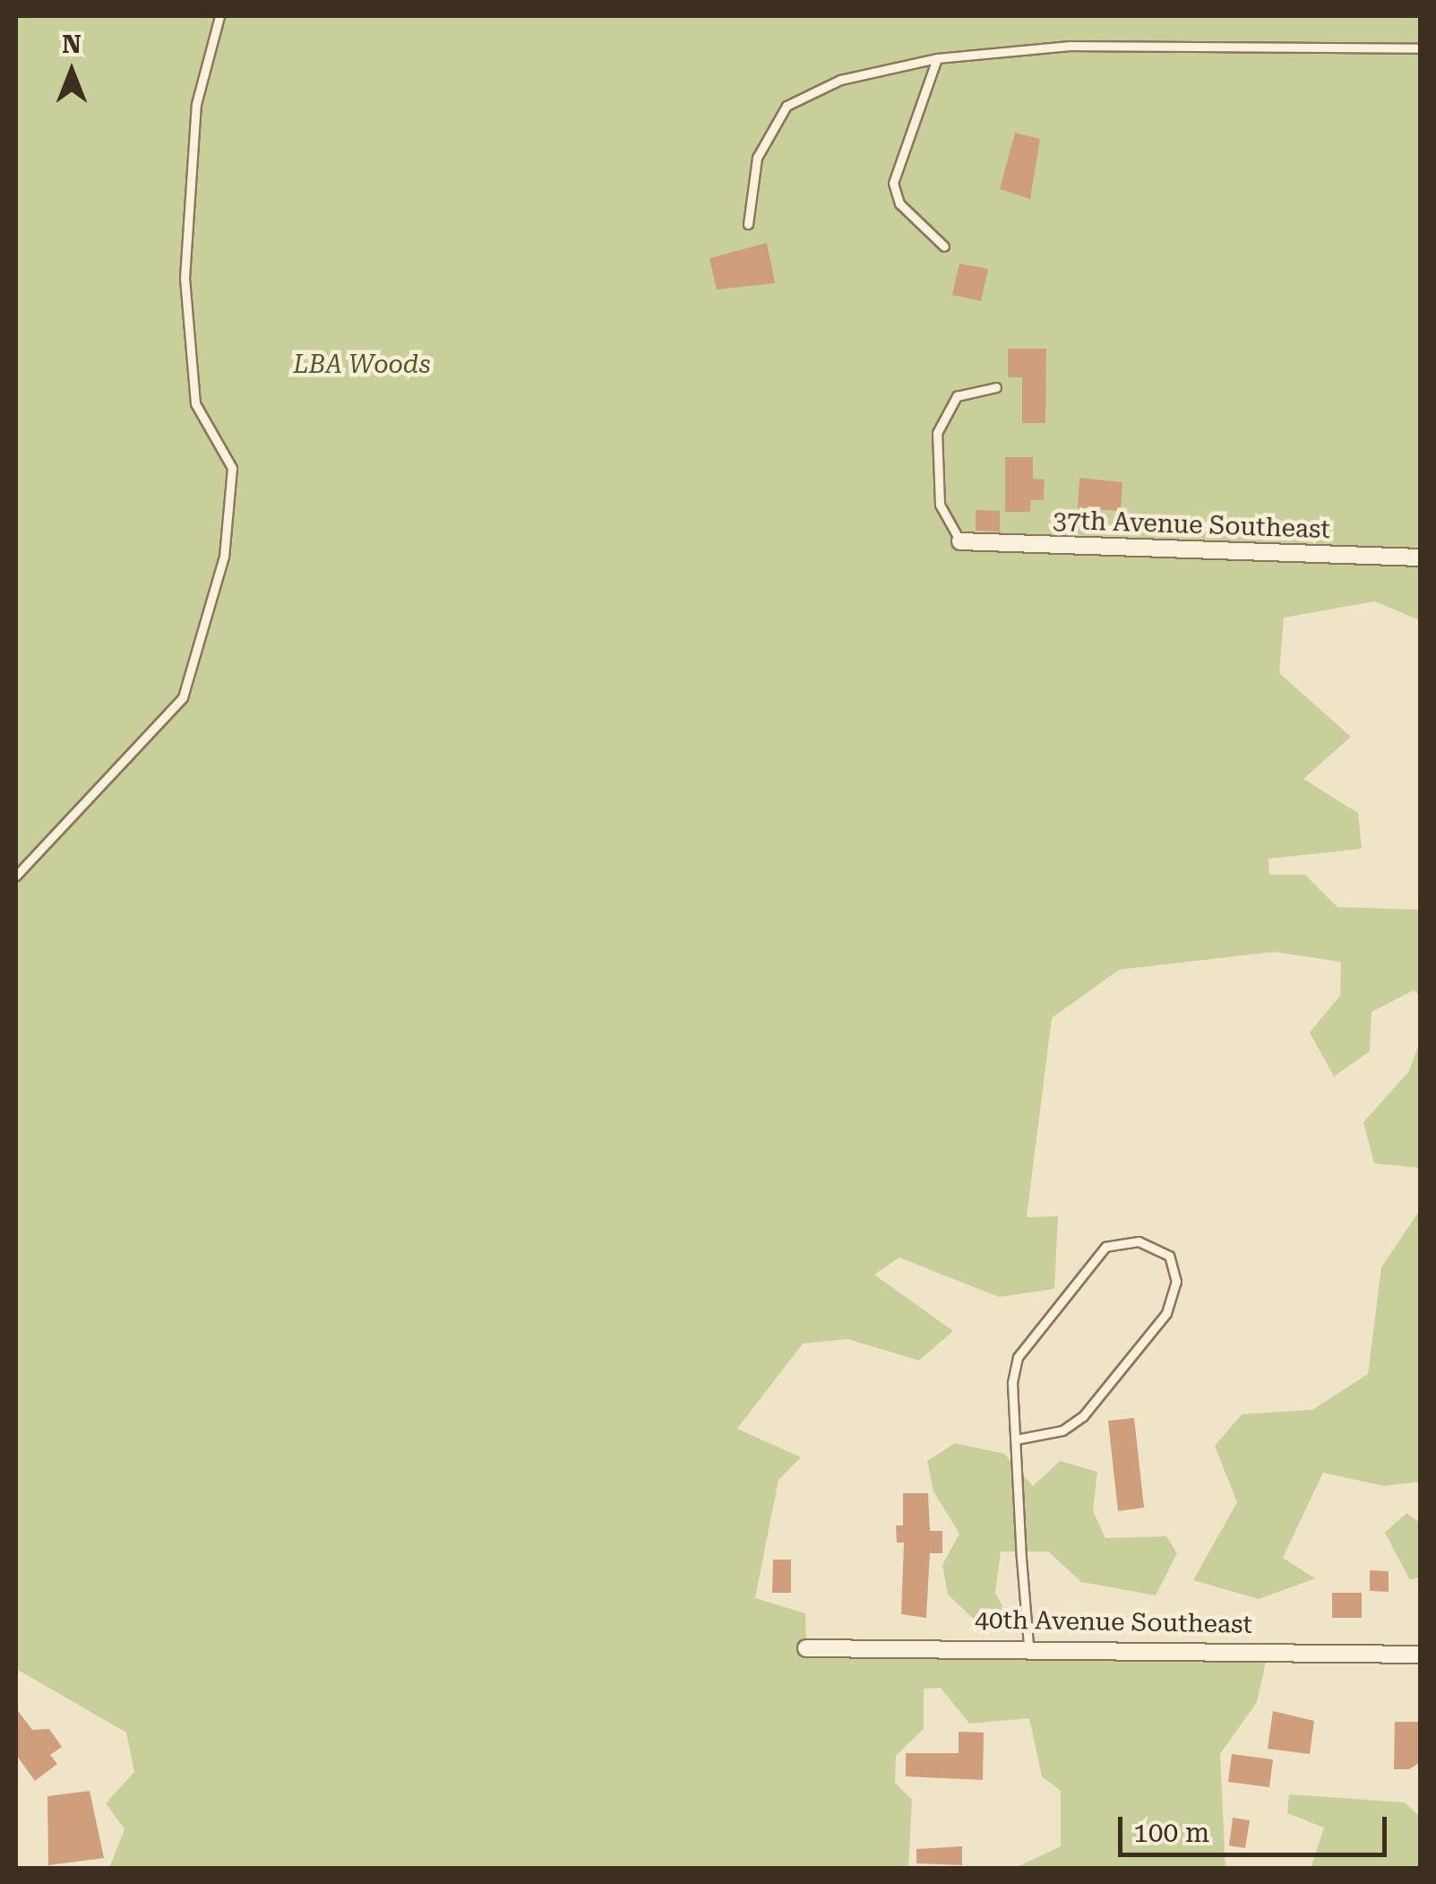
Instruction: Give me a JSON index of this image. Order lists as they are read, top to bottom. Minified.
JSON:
{"streets":{"street":["37th Avenue Southeast","40th Avenue Southeast"]},"parks":["LBA Woods"],"scale_bar":"100 m","north":"top"}
